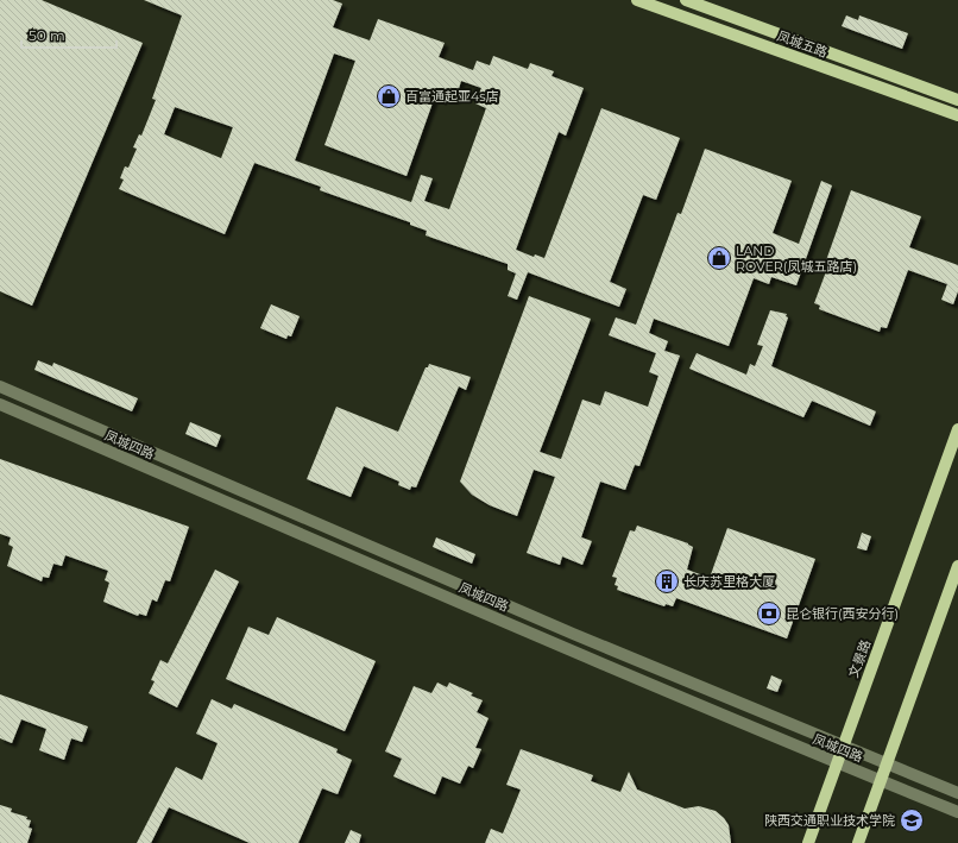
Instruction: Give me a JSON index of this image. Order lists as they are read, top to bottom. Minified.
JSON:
{"streets":{"main road":["凤城五路","文景路"],"street":["凤城四路"]},"crossings":[["凤城四路","文景路"]],"places":{"shop":["百富通起亚4s店","LAND ROVER(凤城五路店)"],"building":["长庆苏里格大厦"],"bank":["昆仑银行(西安分行)"],"school or university":["陕西交通职业技术学院"]},"scale_bar":"50 m"}
